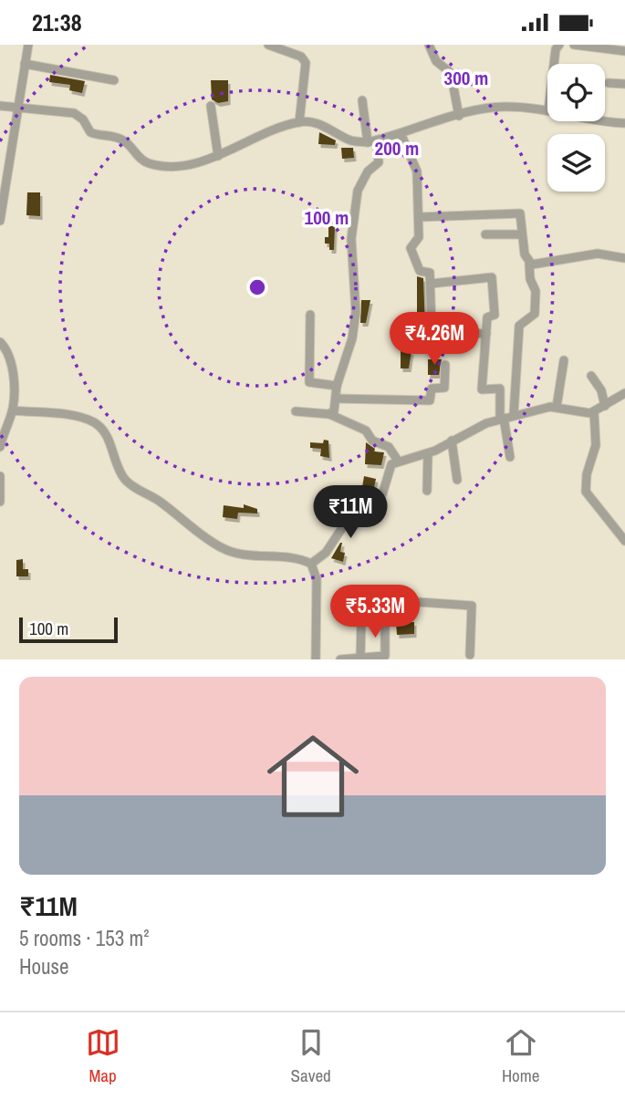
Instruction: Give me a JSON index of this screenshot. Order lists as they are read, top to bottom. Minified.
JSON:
{"scale_bar":"100 m","page":{"status":"21:38","price":["₹4.26M","₹11M","₹5.33M"],"scale":"100 m","list":[{"name":"₹11M","note":"5 rooms · 153 m² · House"}],"tabs":["Map","Saved","Home"]},"rings":["300 m","200 m","100 m"]}
